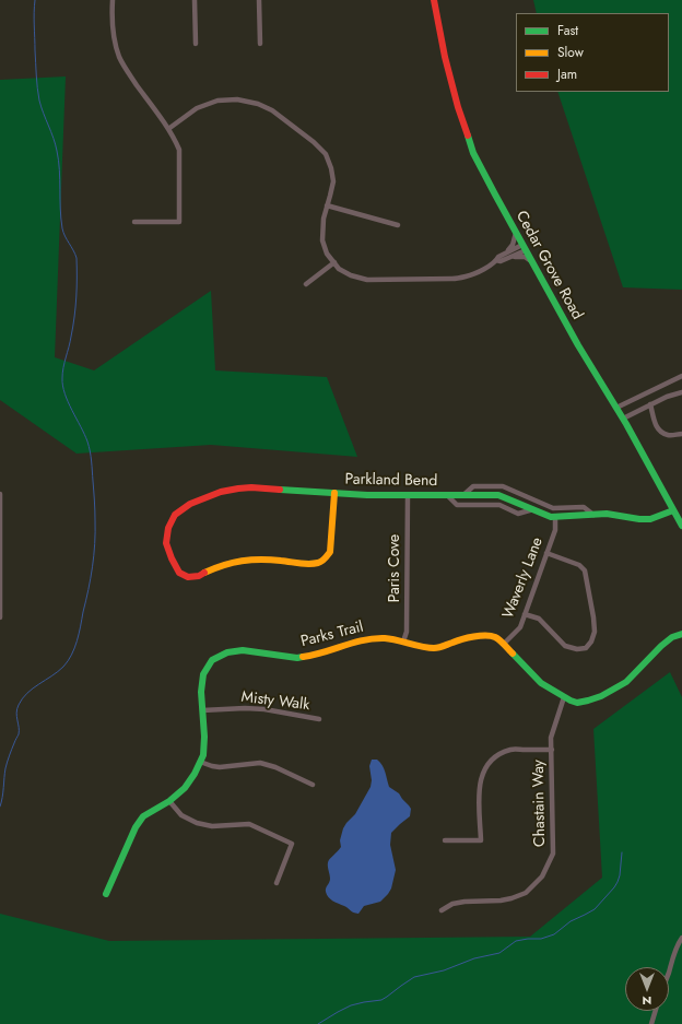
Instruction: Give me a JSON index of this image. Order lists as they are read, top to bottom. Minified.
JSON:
{"streets":{"street":["Cedar Grove Road","Parkland Bend","Paris Cove","Waverly Lane","Parks Trail","Misty Walk","Chastain Way"]},"crossings":[["Cedar Grove Road","Parkland Bend"],["Parkland Bend","Paris Cove"],["Parkland Bend","Waverly Lane"],["Paris Cove","Parks Trail"],["Waverly Lane","Parks Trail"],["Parks Trail","Misty Walk"],["Parks Trail","Chastain Way"]],"legend":["Fast","Slow","Jam"],"north":"bottom"}
